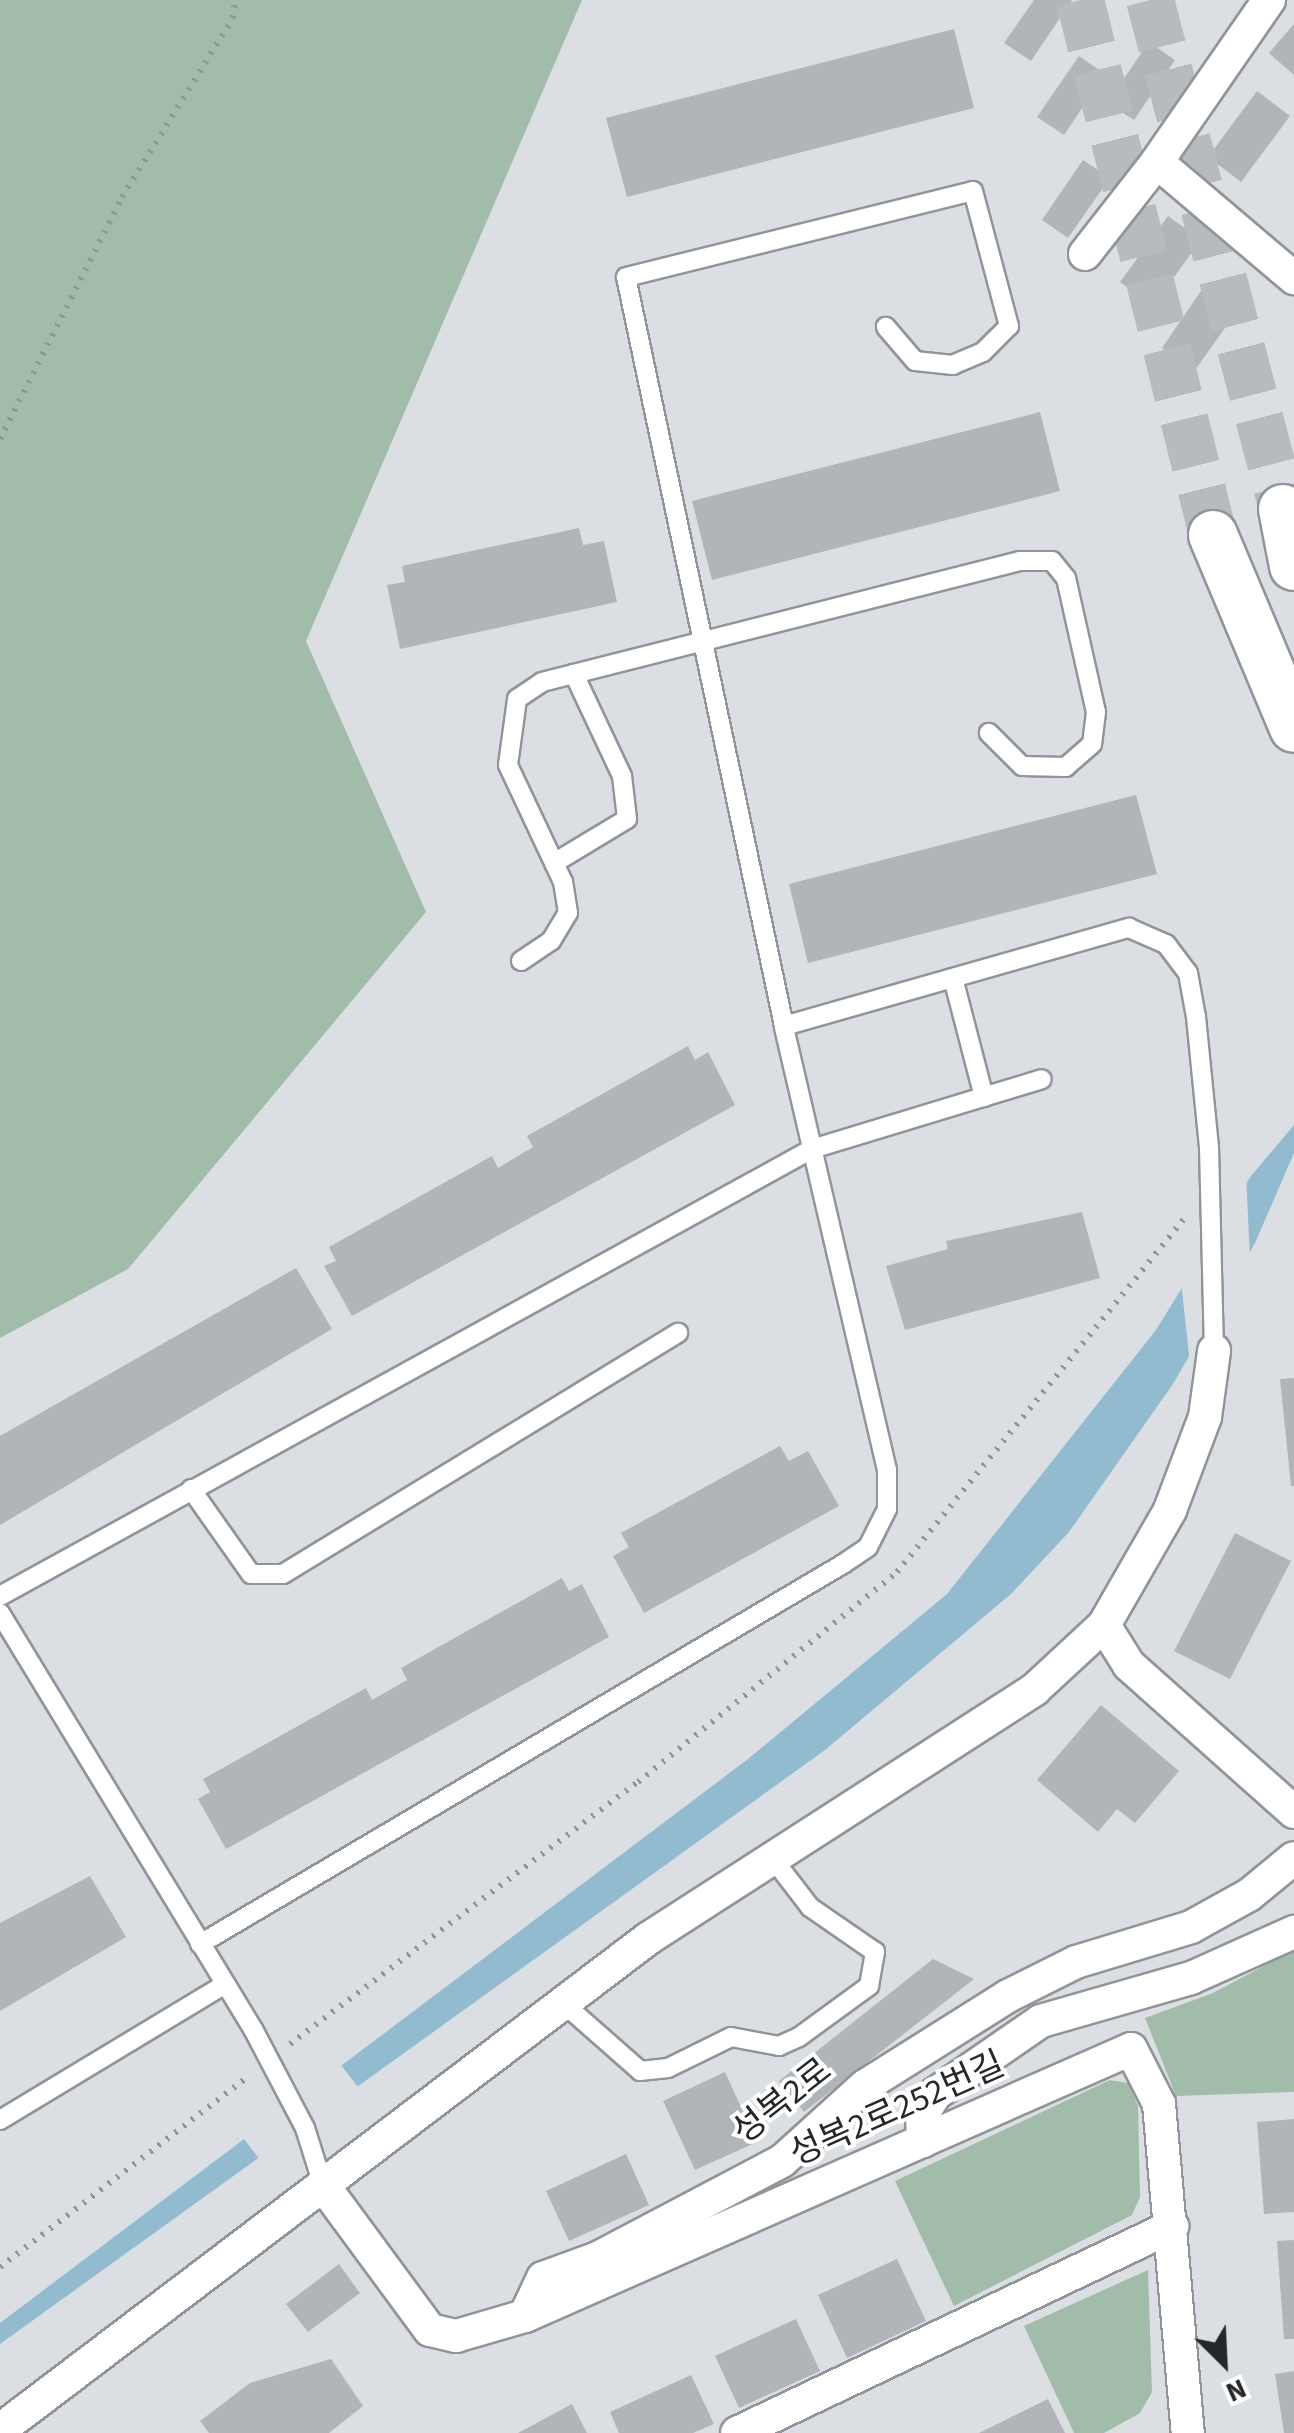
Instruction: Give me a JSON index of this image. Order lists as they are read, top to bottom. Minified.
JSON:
{"streets":{"street":["성복2로","성복2로252번길"]},"crossings":[["성복2로","성복2로252번길"]],"north":"bottom right"}
